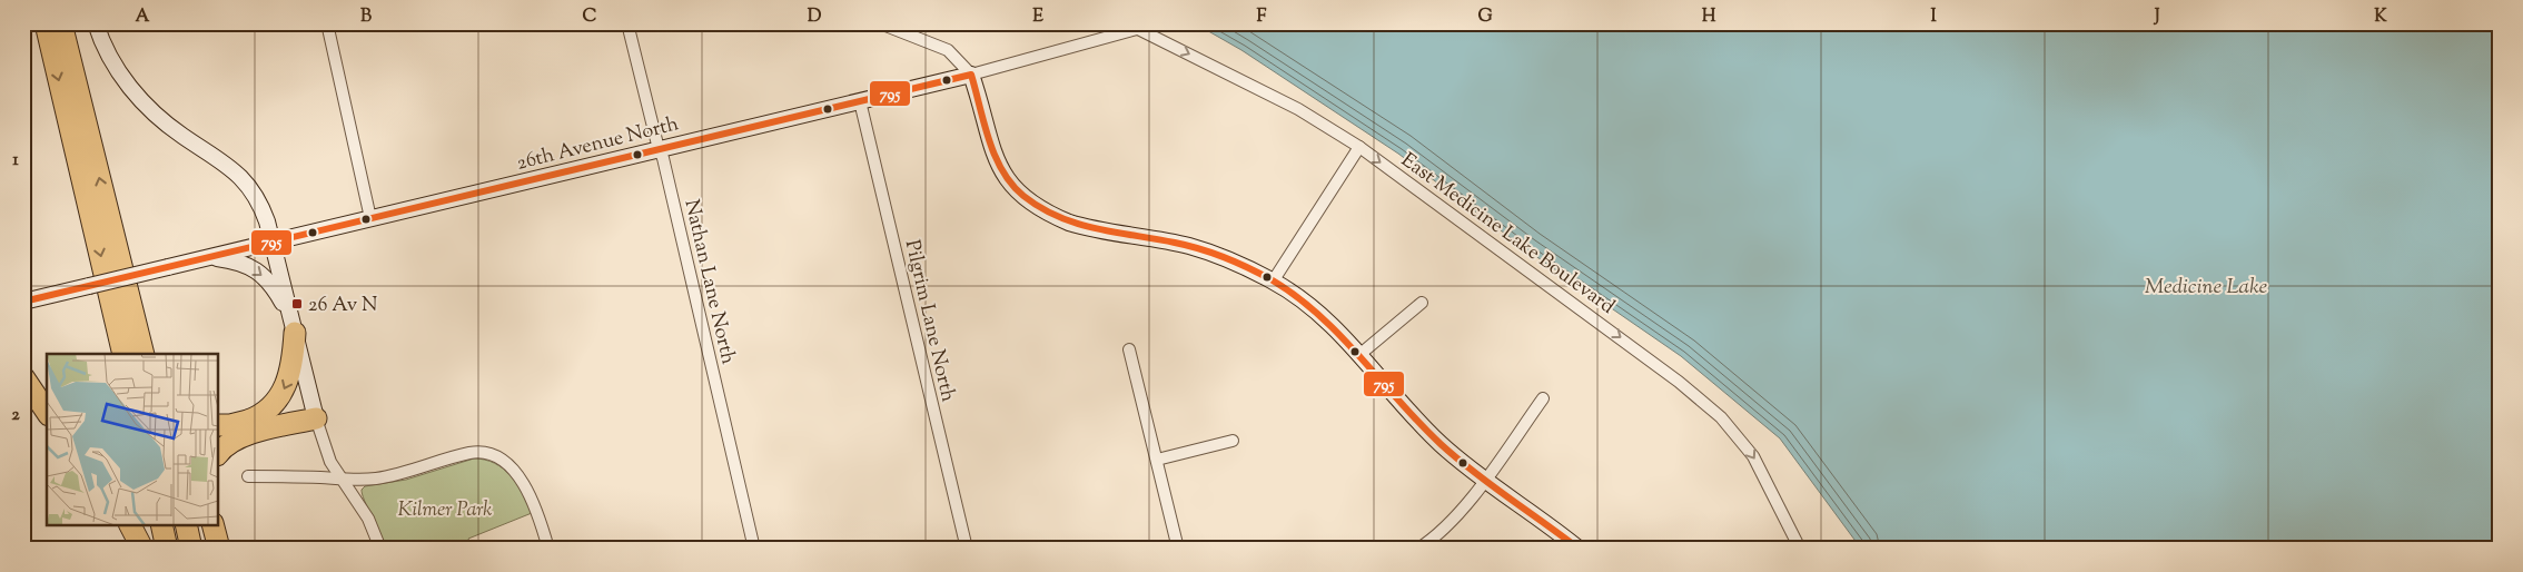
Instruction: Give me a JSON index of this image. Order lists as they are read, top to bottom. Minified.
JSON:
{"streets":{"street":["26th Avenue North","East Medicine Lake Boulevard","Nathan Lane North","Pilgrim Lane North"]},"crossings":[["26th Avenue North","East Medicine Lake Boulevard"],["26th Avenue North","Nathan Lane North"],["26th Avenue North","Pilgrim Lane North"]],"one_way":["East Medicine Lake Boulevard"],"water":["Medicine Lake"],"parks":["Kilmer Park"],"places":{"transit":["26 Av N"]},"lines":["transit line 795"],"grid":{"columns":["A","B","C","D","E","F","G","H","I","J","K"],"rows":["1","2"]}}
